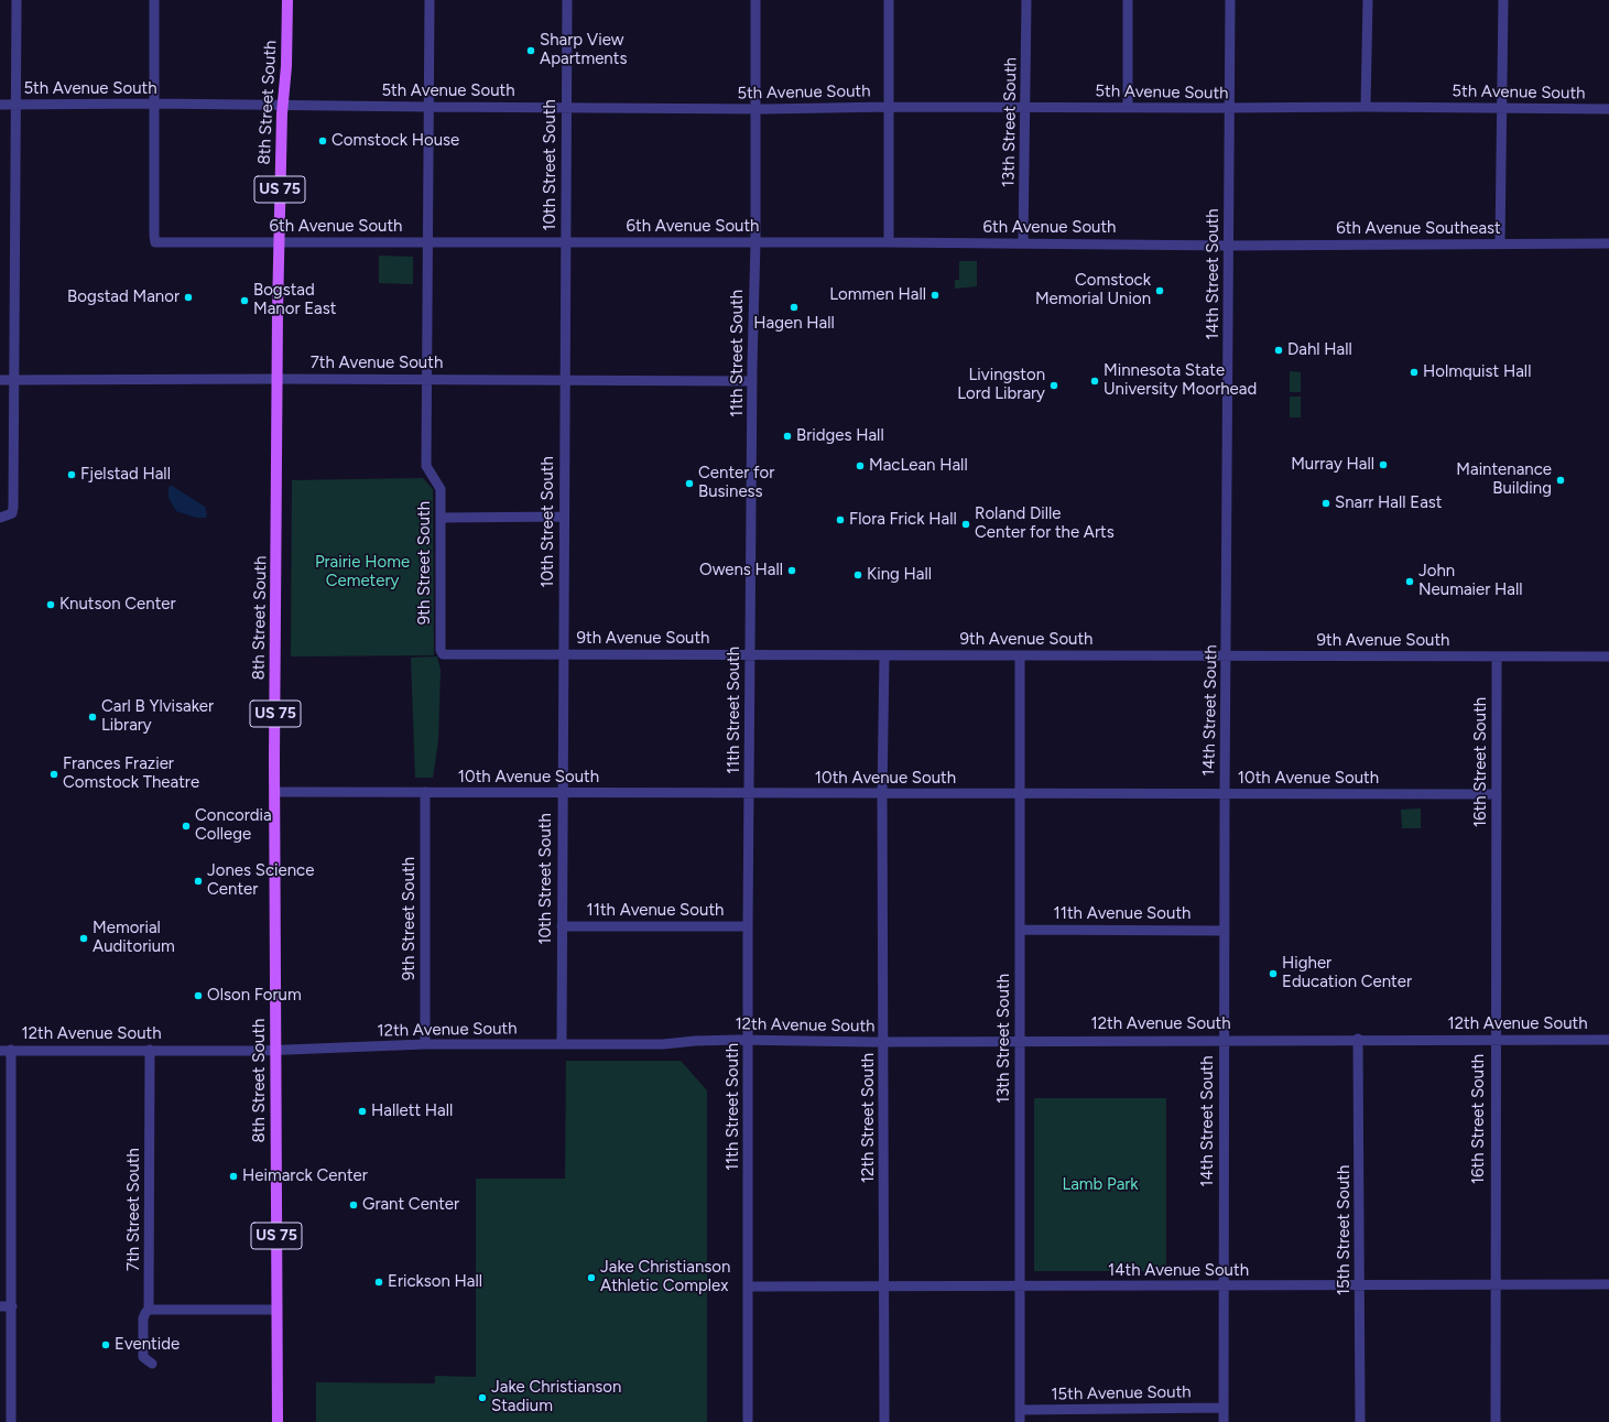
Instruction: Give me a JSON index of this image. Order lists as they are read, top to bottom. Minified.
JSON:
{"streets":{"main road":["8th Street South","US 75"],"street":["5th Avenue South","13th Street South","10th Street South","6th Avenue South","6th Avenue Southeast","14th Street South","11th Street South","7th Avenue South","9th Street South","9th Avenue South","16th Street South","10th Avenue South","11th Avenue South","12th Avenue South","12th Street South","7th Street South","15th Street South","14th Avenue South","15th Avenue South"]},"crossings":[["5th Avenue South","8th Street South"],["5th Avenue South","13th Street South"],["5th Avenue South","10th Street South"],["5th Avenue South","6th Avenue South"],["5th Avenue South","14th Street South"],["5th Avenue South","11th Street South"],["5th Avenue South","9th Street South"],["8th Street South","6th Avenue South"],["8th Street South","7th Avenue South"],["8th Street South","10th Avenue South"],["8th Street South","12th Avenue South"],["13th Street South","6th Avenue South"],["13th Street South","9th Avenue South"],["13th Street South","10th Avenue South"],["13th Street South","11th Avenue South"],["13th Street South","12th Avenue South"],["13th Street South","14th Avenue South"],["13th Street South","15th Avenue South"],["10th Street South","6th Avenue South"],["10th Street South","7th Avenue South"],["10th Street South","9th Avenue South"],["10th Street South","10th Avenue South"],["10th Street South","11th Avenue South"],["10th Street South","12th Avenue South"],["6th Avenue South","6th Avenue Southeast"],["6th Avenue South","14th Street South"],["6th Avenue South","11th Street South"],["6th Avenue South","9th Street South"],["6th Avenue Southeast","14th Street South"],["14th Street South","9th Avenue South"],["14th Street South","10th Avenue South"],["14th Street South","11th Avenue South"],["14th Street South","12th Avenue South"],["14th Street South","14th Avenue South"],["14th Street South","15th Avenue South"],["11th Street South","7th Avenue South"],["11th Street South","9th Avenue South"],["11th Street South","10th Avenue South"],["11th Street South","11th Avenue South"],["11th Street South","12th Avenue South"],["11th Street South","14th Avenue South"],["7th Avenue South","9th Street South"],["9th Street South","9th Avenue South"],["9th Street South","10th Avenue South"],["9th Street South","12th Avenue South"],["9th Avenue South","16th Street South"],["9th Avenue South","12th Street South"],["16th Street South","10th Avenue South"],["16th Street South","12th Avenue South"],["16th Street South","14th Avenue South"],["10th Avenue South","12th Street South"],["12th Avenue South","12th Street South"],["12th Avenue South","7th Street South"],["12th Avenue South","15th Street South"],["12th Street South","14th Avenue South"],["15th Street South","14th Avenue South"]],"parks":["Prairie Home Cemetery","Lamb Park"],"places":["Sharp View Apartments","Comstock House","Comstock Memorial Union","Lommen Hall","Bogstad Manor","Bogstad Manor East","Hagen Hall","Dahl Hall","Holmquist Hall","Minnesota State University Moorhead","Livingston Lord Library","Bridges Hall","Murray Hall","MacLean Hall","Fjelstad Hall","Maintenance Building","Center for Business","Snarr Hall East","Flora Frick Hall","Roland Dille Center for the Arts","Owens Hall","King Hall","John Neumaier Hall","Knutson Center","Carl B Ylvisaker Library","Frances Frazier Comstock Theatre","Concordia College","Jones Science Center","Memorial Auditorium","Higher Education Center","Olson Forum","Hallett Hall","Heimarck Center","Grant Center","Jake Christianson Athletic Complex","Erickson Hall","Eventide","Jake Christianson Stadium"]}
